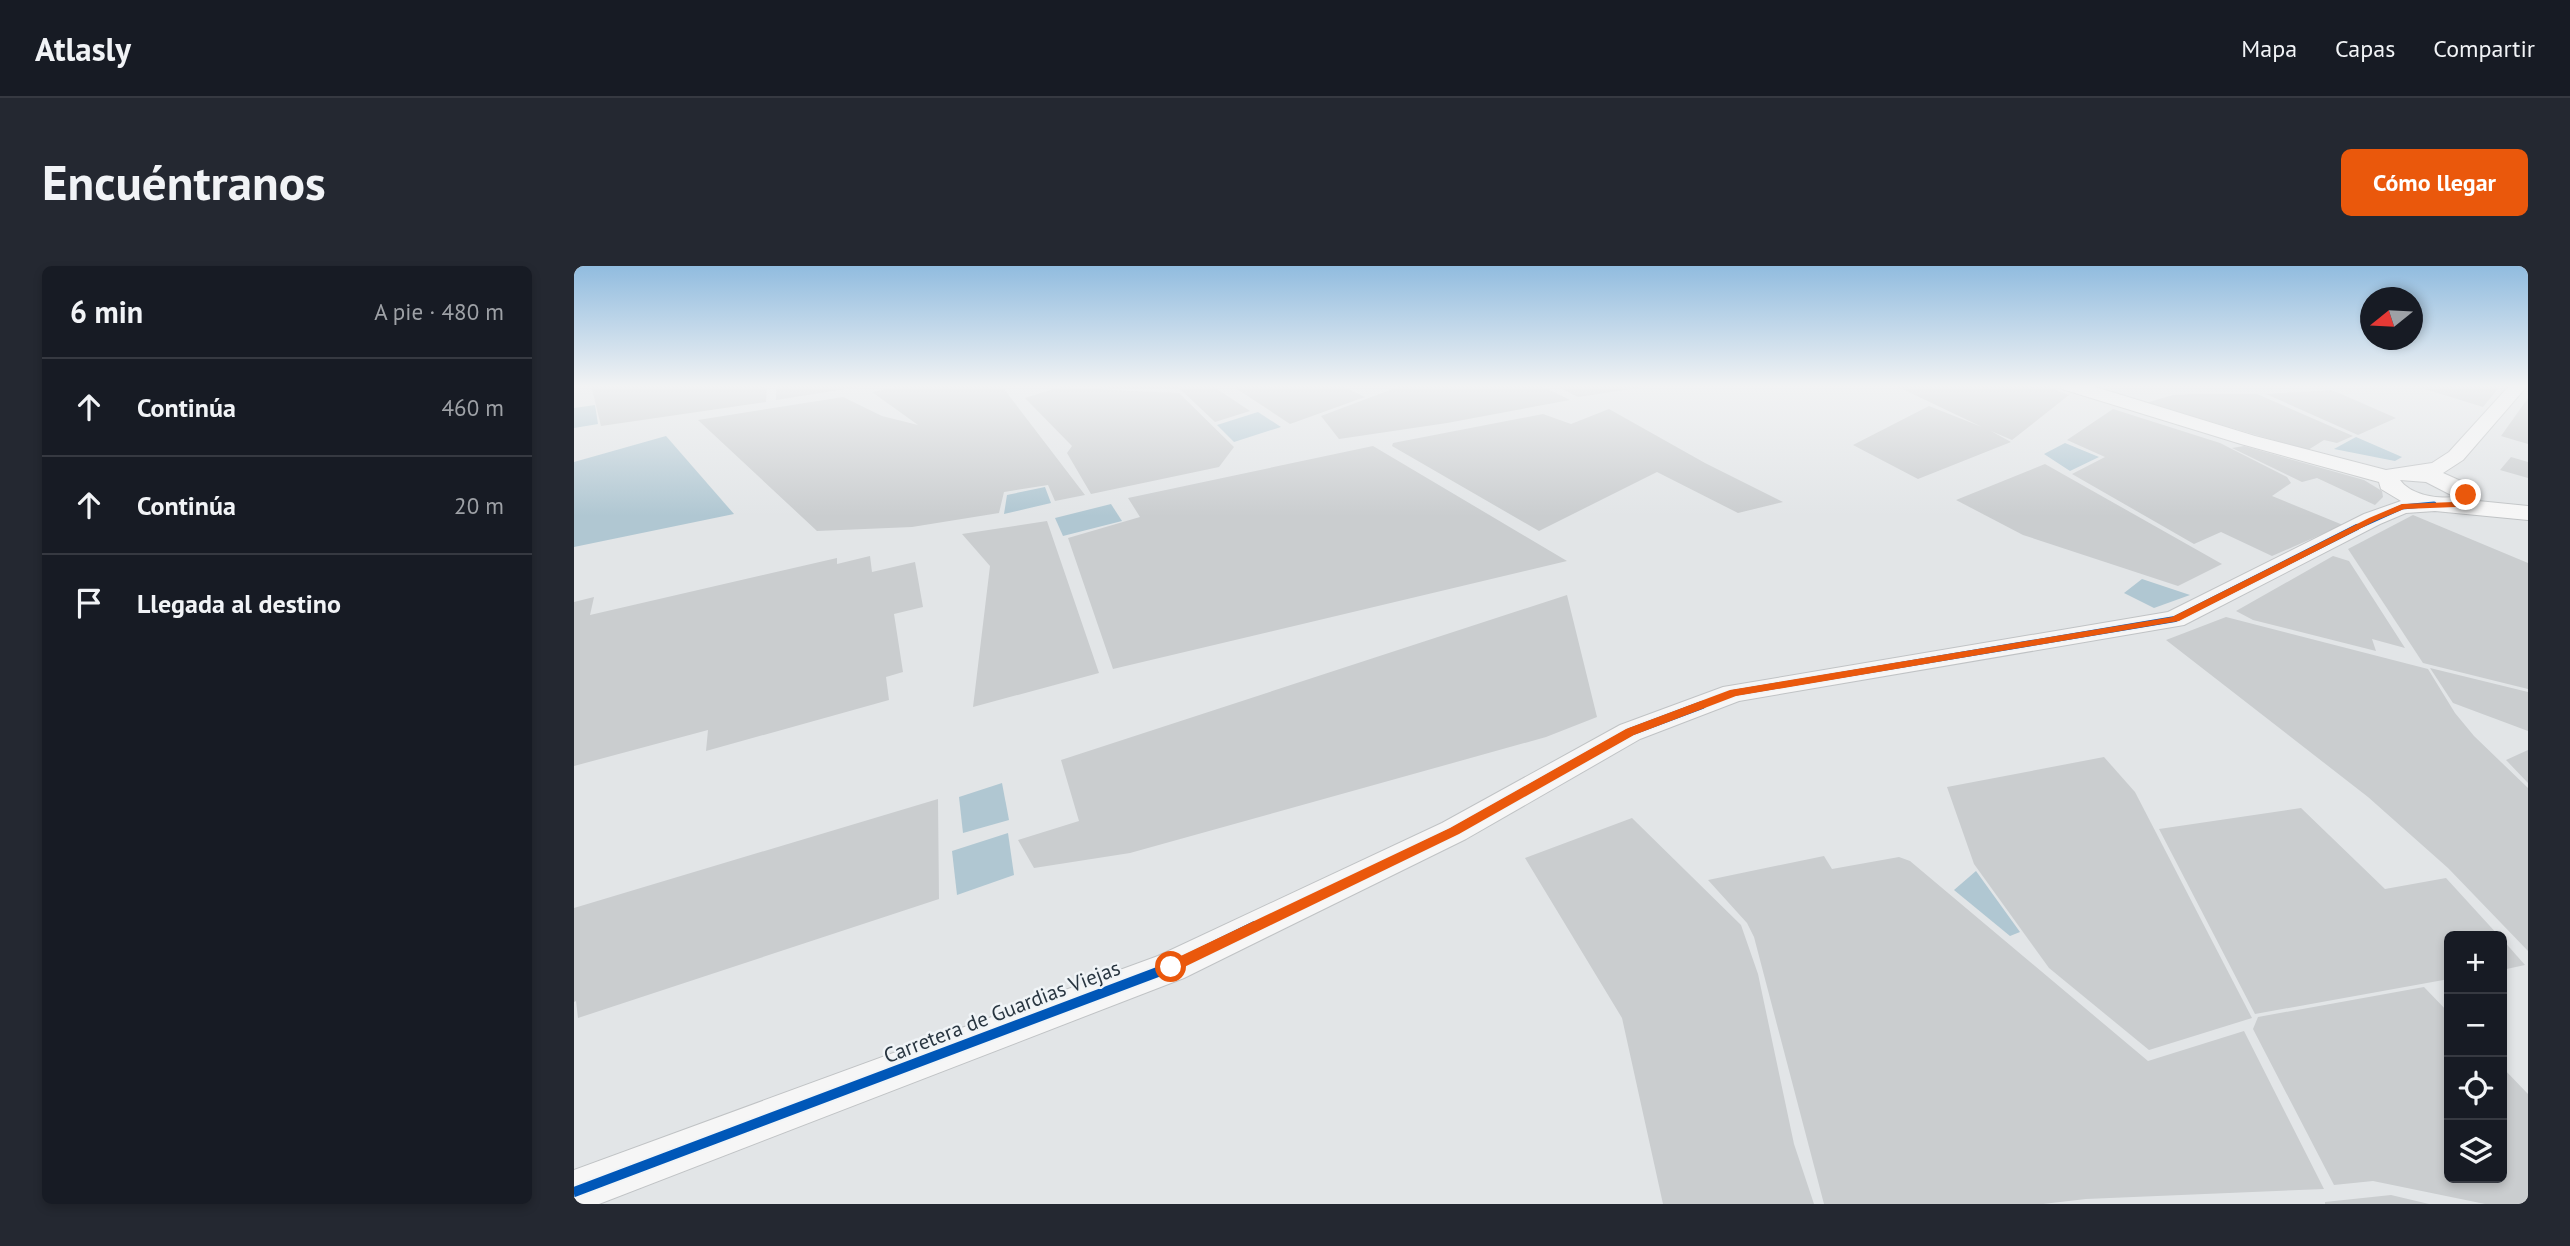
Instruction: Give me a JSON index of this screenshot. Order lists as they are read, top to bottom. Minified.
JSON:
{"streets":{"street":["Carretera de Guardias Viejas"]},"north":"left","page":{"header":"Atlasly","nav":["Mapa","Capas","Compartir"],"buttons":"Cómo llegar","title":"Encuéntranos","heading":["6 min","A pie · 480 m"],"list":[["Continúa","460 m"],["Continúa","20 m"],"Llegada al destino"],"map_buttons":["+","−"]}}
